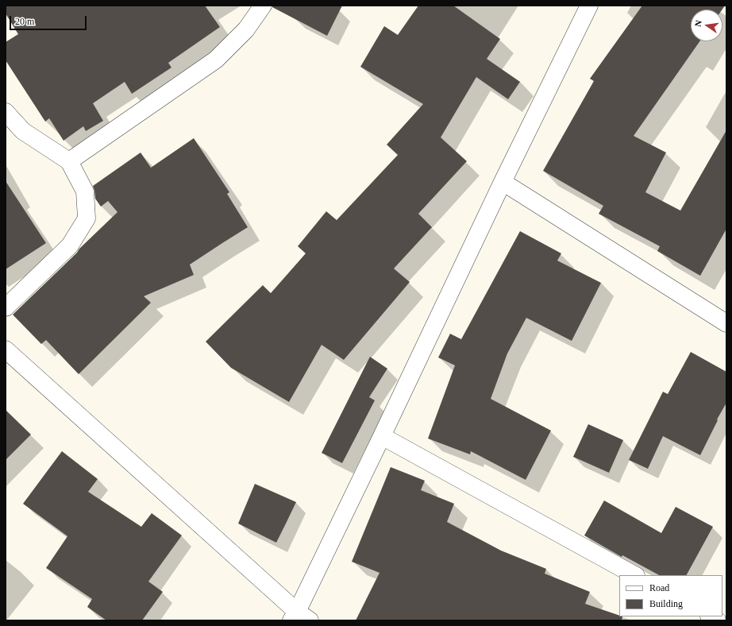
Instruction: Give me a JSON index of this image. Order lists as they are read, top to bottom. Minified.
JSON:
{"legend":["Road","Building"],"scale_bar":"20 m","north":"left"}
